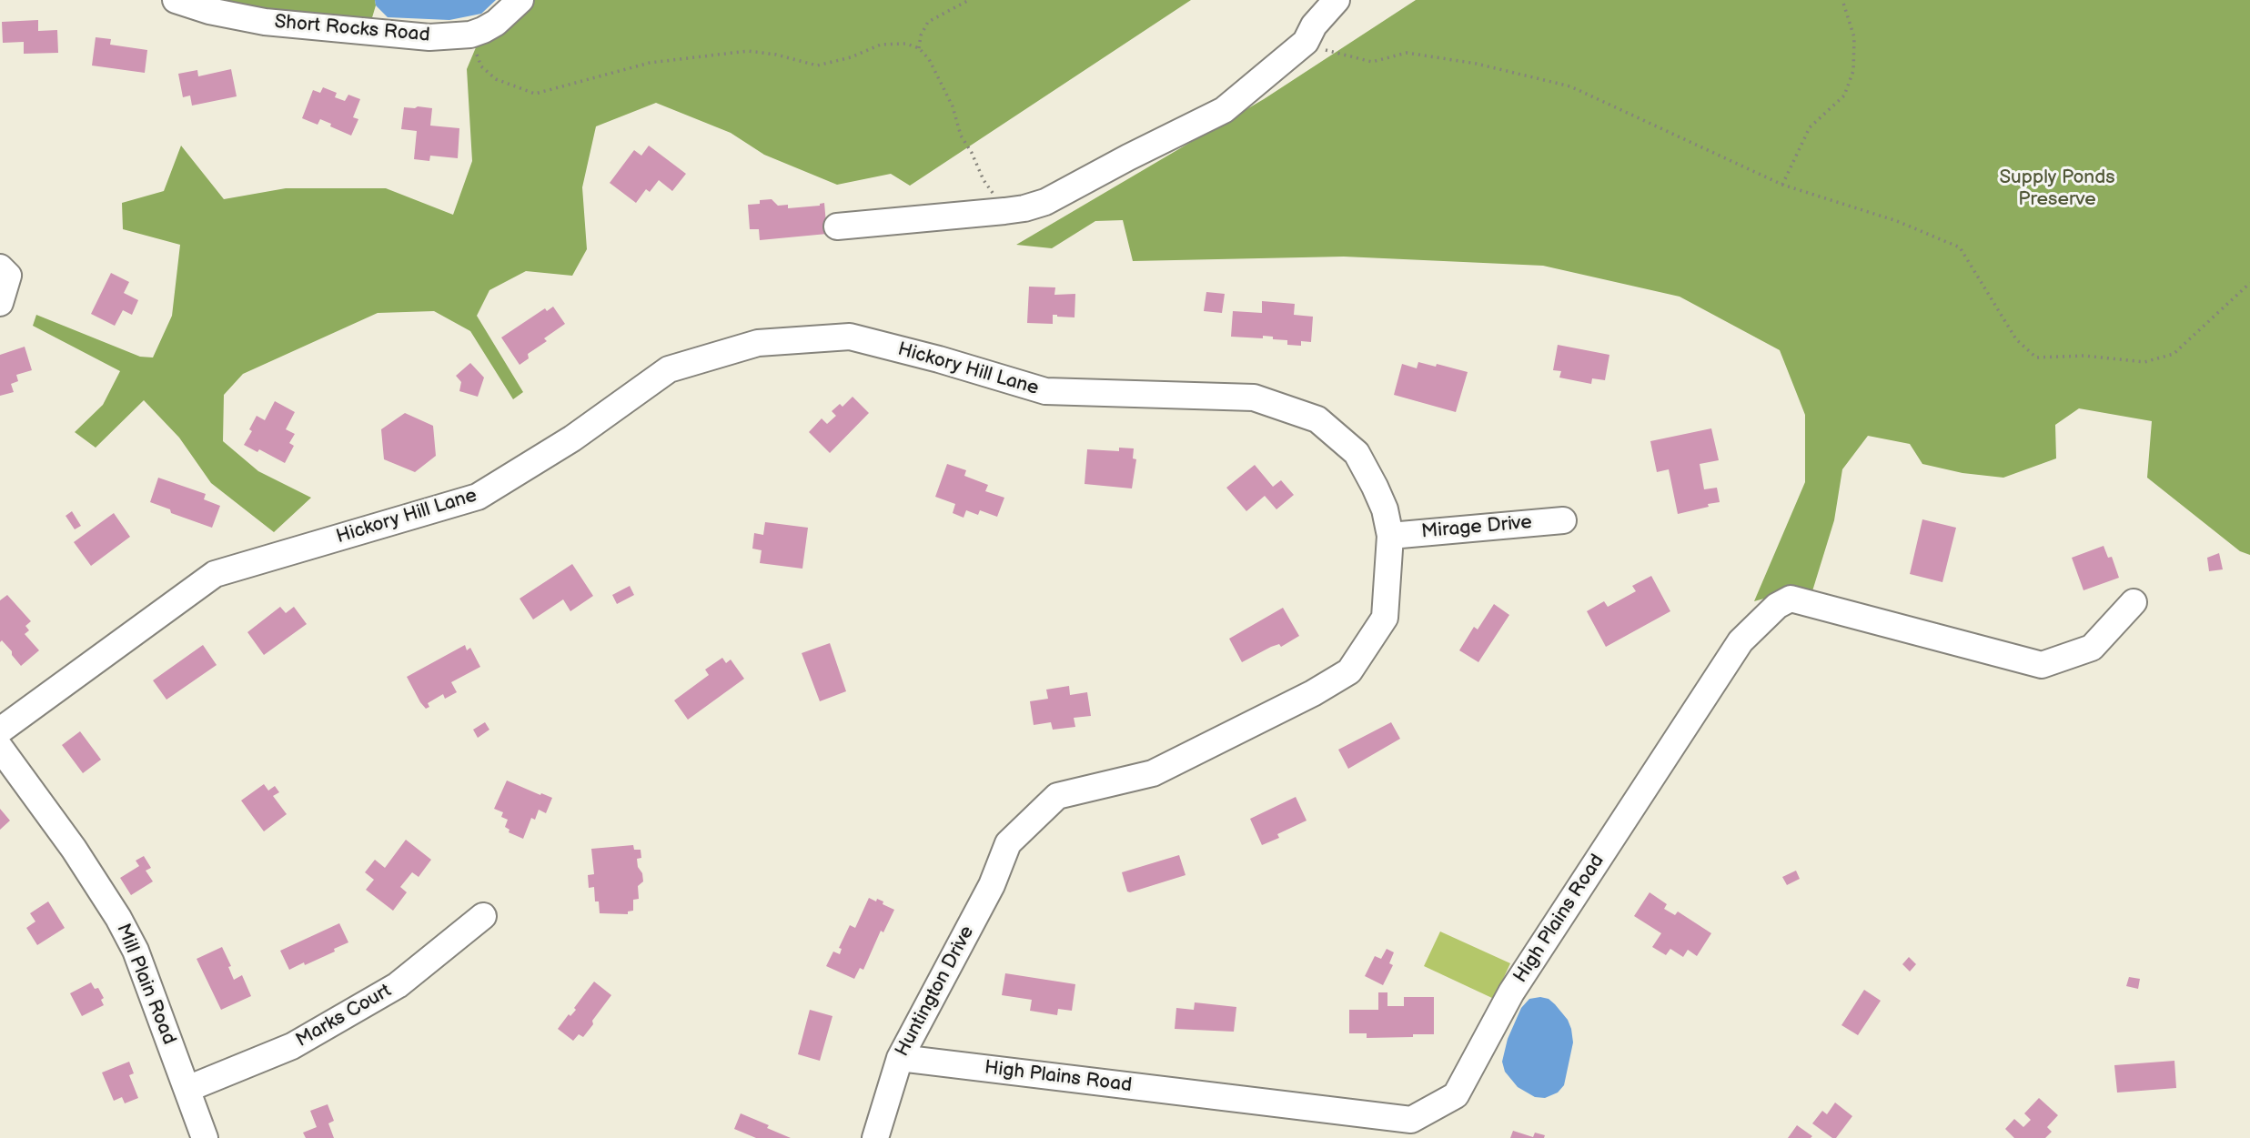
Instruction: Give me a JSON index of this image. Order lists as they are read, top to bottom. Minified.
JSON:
{"streets":{"street":["Short Rocks Road","Hickory Hill Lane","Mirage Drive","High Plains Road","Mill Plain Road","Huntington Drive","Marks Court"]},"crossings":[["Hickory Hill Lane","Mirage Drive"],["Hickory Hill Lane","Huntington Drive"],["High Plains Road","Huntington Drive"],["Mill Plain Road","Marks Court"]],"parks":["Supply Ponds Preserve"]}
